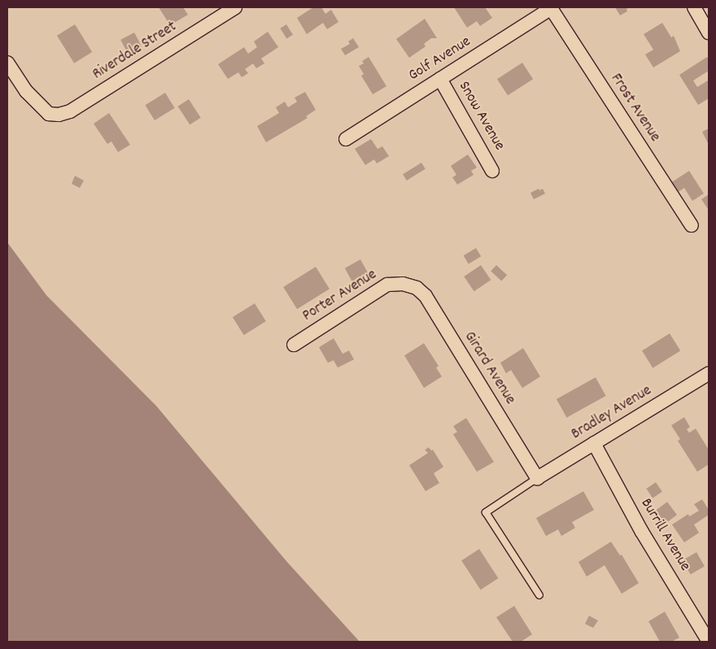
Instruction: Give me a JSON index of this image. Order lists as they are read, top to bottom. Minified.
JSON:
{"streets":{"street":["Riverdale Street","Golf Avenue","Frost Avenue","Snow Avenue","Porter Avenue","Girard Avenue","Bradley Avenue","Burrill Avenue"]},"crossings":[["Golf Avenue","Frost Avenue"],["Golf Avenue","Snow Avenue"],["Porter Avenue","Girard Avenue"],["Girard Avenue","Bradley Avenue"],["Bradley Avenue","Burrill Avenue"]]}
